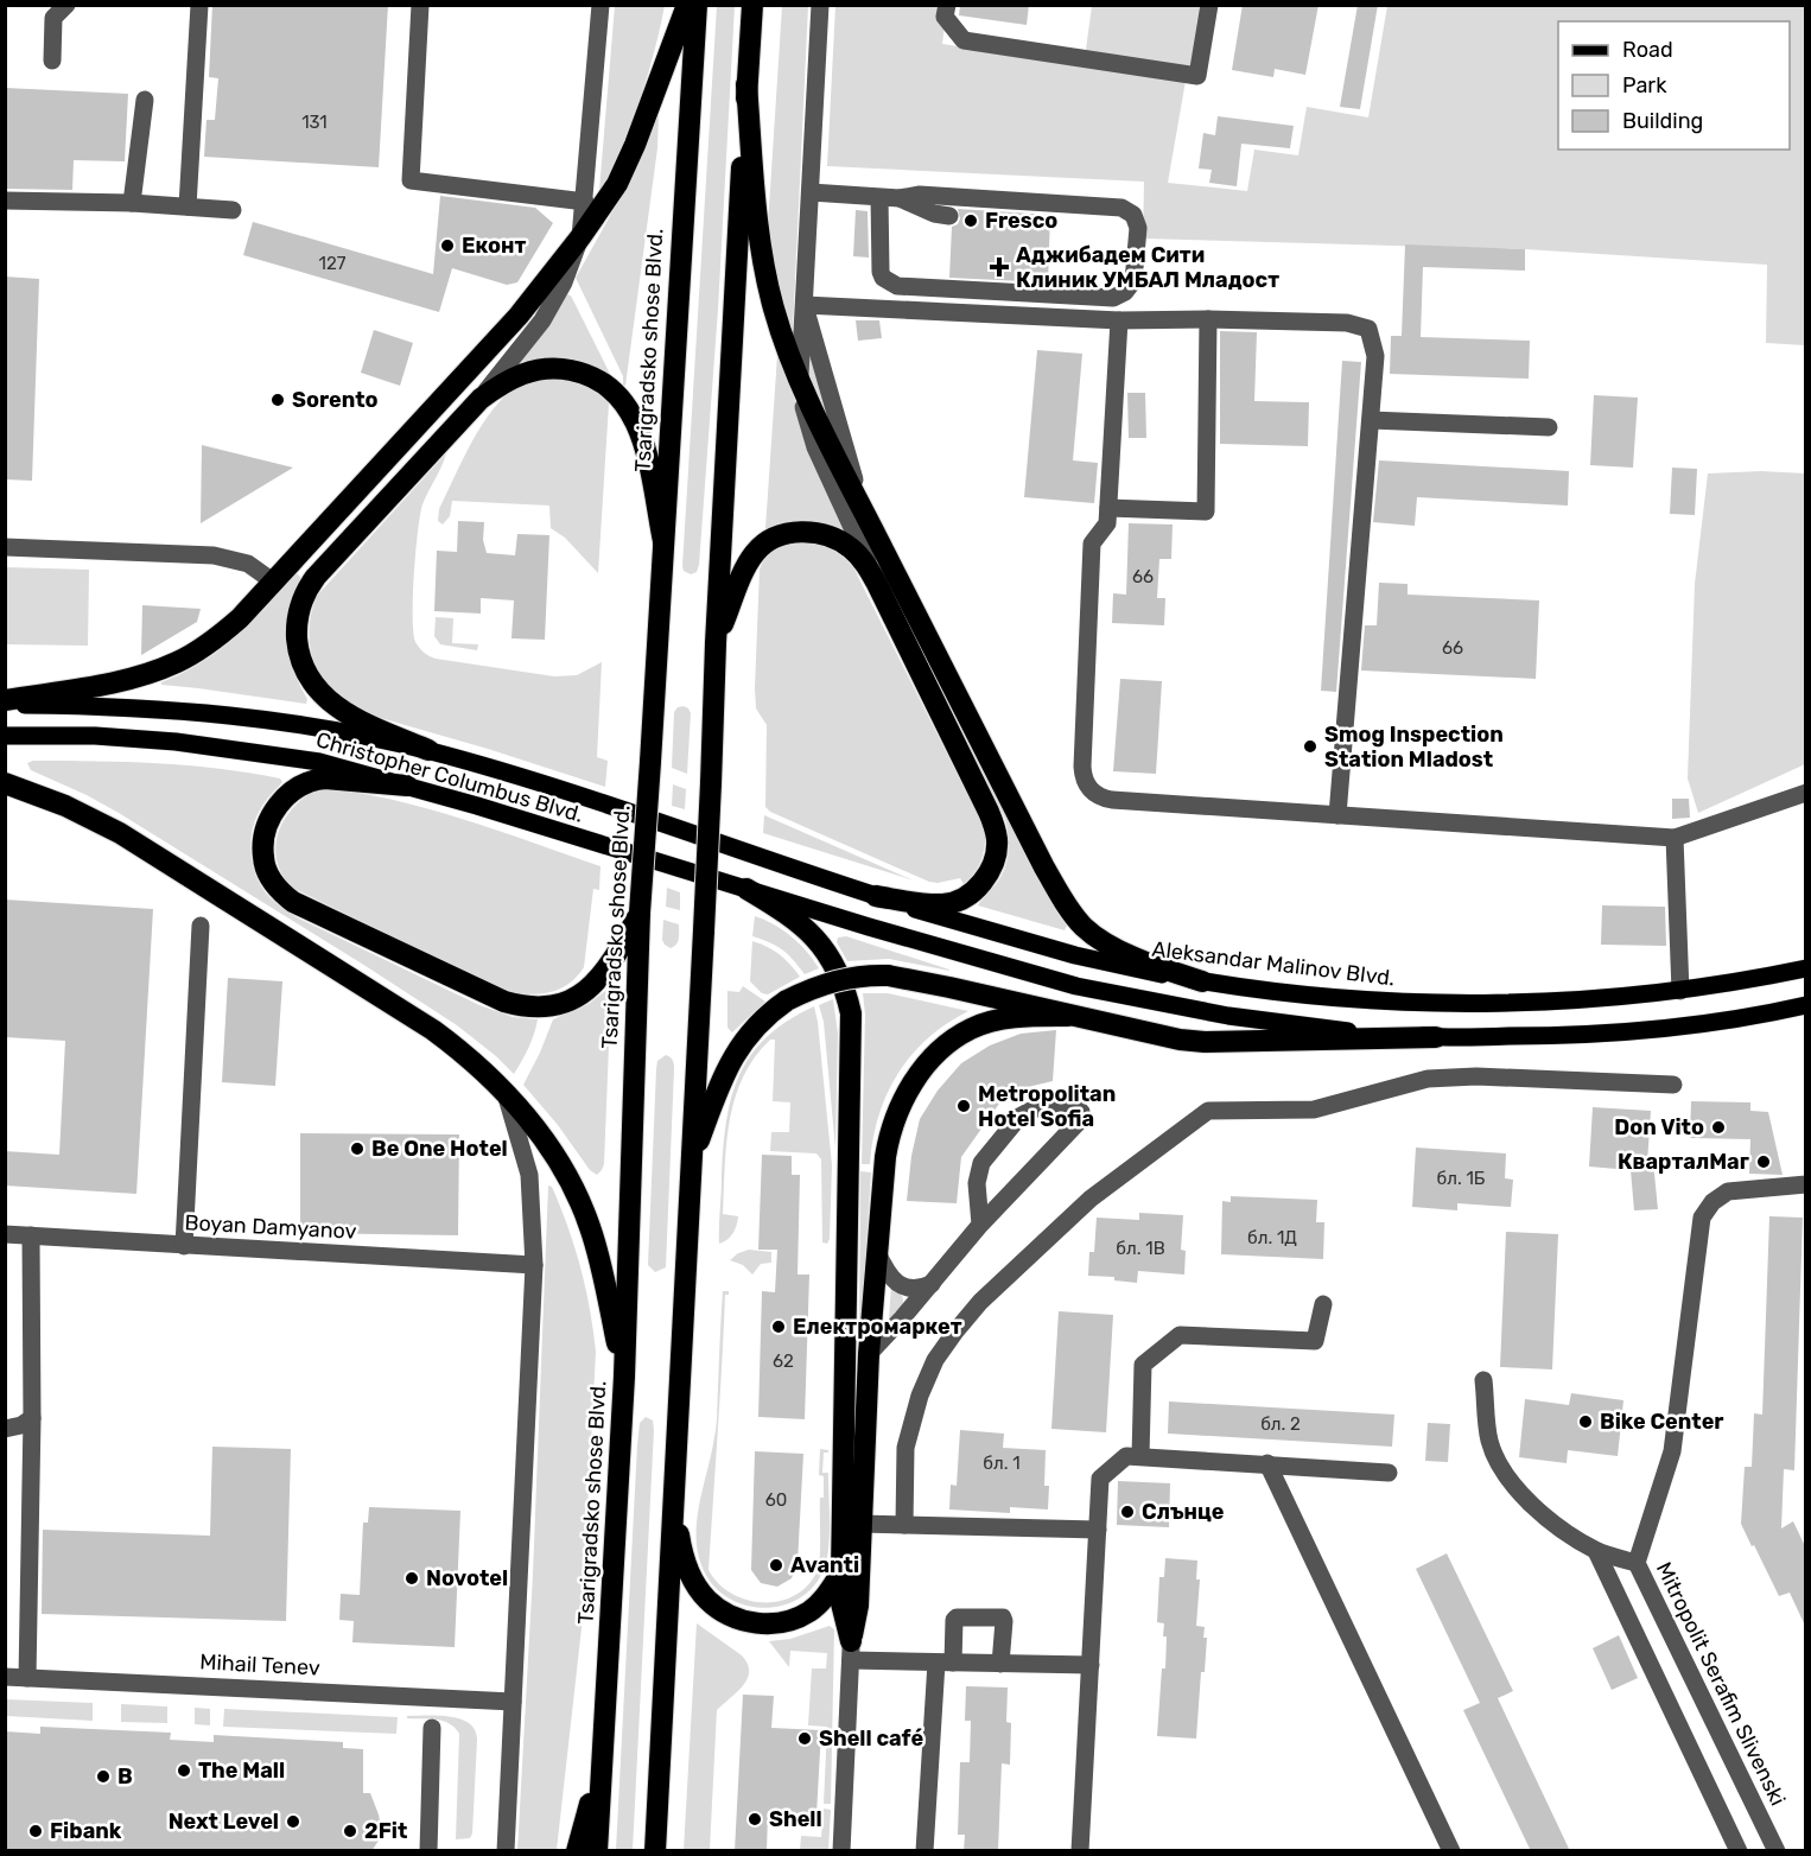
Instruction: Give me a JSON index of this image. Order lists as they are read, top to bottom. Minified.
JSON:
{"streets":{"highway":["Tsarigradsko shose Blvd."],"main road":["Christopher Columbus Blvd.","Aleksandar Malinov Blvd."],"street":["Boyan Damyanov","Mihail Tenev","Mitropolit Serafim Slivenski"]},"crossings":[["Christopher Columbus Blvd.","Aleksandar Malinov Blvd."]],"places":{"other":["Fresco","Еконт","Sorento","Smog Inspection Station Mladost","Metropolitan Hotel Sofia","Don Vito","Be One Hotel","КварталМаг","Електромаркет","Bike Center","Слънце","Avanti","Novotel","Shell café","The Mall","B","Shell","Next Level","Fibank","2Fit"],"health":["Аджибадем Сити Клиник УМБАЛ Младост"]},"house_numbers":["131","127","66","66","бл. 1Б","бл. 1Д","бл. 1В","62","бл. 2","бл. 1","60"],"legend":["Road","Park","Building"]}
